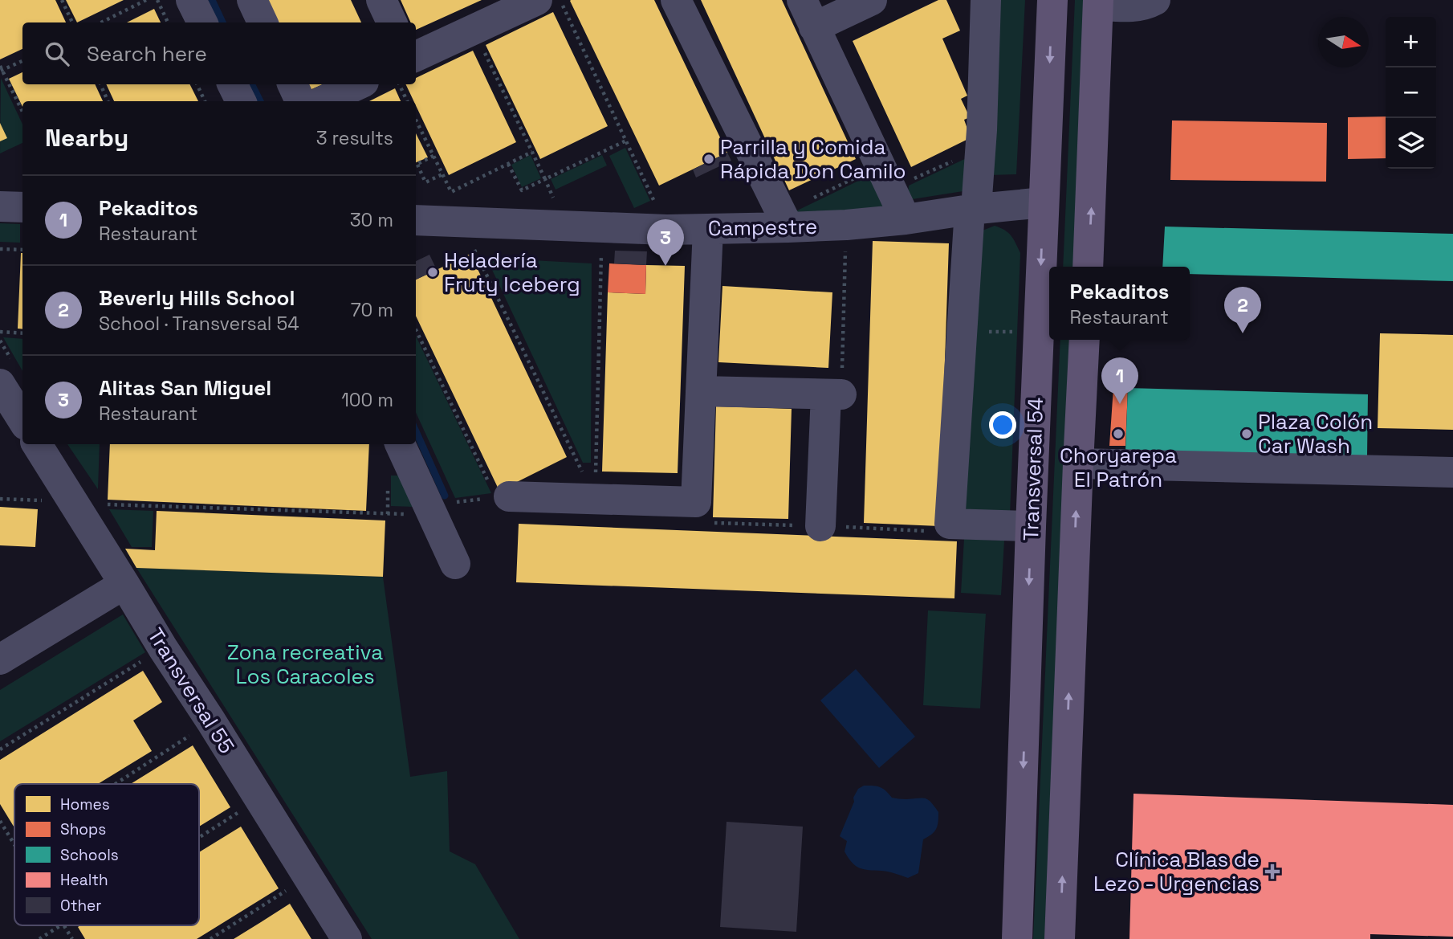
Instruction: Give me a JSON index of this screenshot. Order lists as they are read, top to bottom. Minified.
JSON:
{"streets":{"main road":["Transversal 54"],"street":["Campestre","Transversal 55"]},"crossings":[["Campestre","Transversal 54"]],"parks":["Zona recreativa Los Caracoles"],"places":{"other":["Parrilla y Comida Rápida Don Camilo","Heladería Fruty Iceberg","Choryarepa El Patrón","Plaza Colón Car Wash"],"health":["Clínica Blas de Lezo - Urgencias"]},"legend":["Homes","Shops","Schools","Health","Other"],"north":"right","page":{"map_buttons":["+","−"],"search":"Search here","heading":["Nearby","3 results"],"list":[{"mark":"1","name":"Pekaditos","note":"Restaurant","value":"30 m"},{"mark":"2","name":"Beverly Hills School","note":"School · Transversal 54","value":"70 m"},{"mark":"3","name":"Alitas San Miguel","note":"Restaurant","value":"100 m"}],"pins":["3","2","1"],"popup":["Pekaditos","Restaurant"]}}
